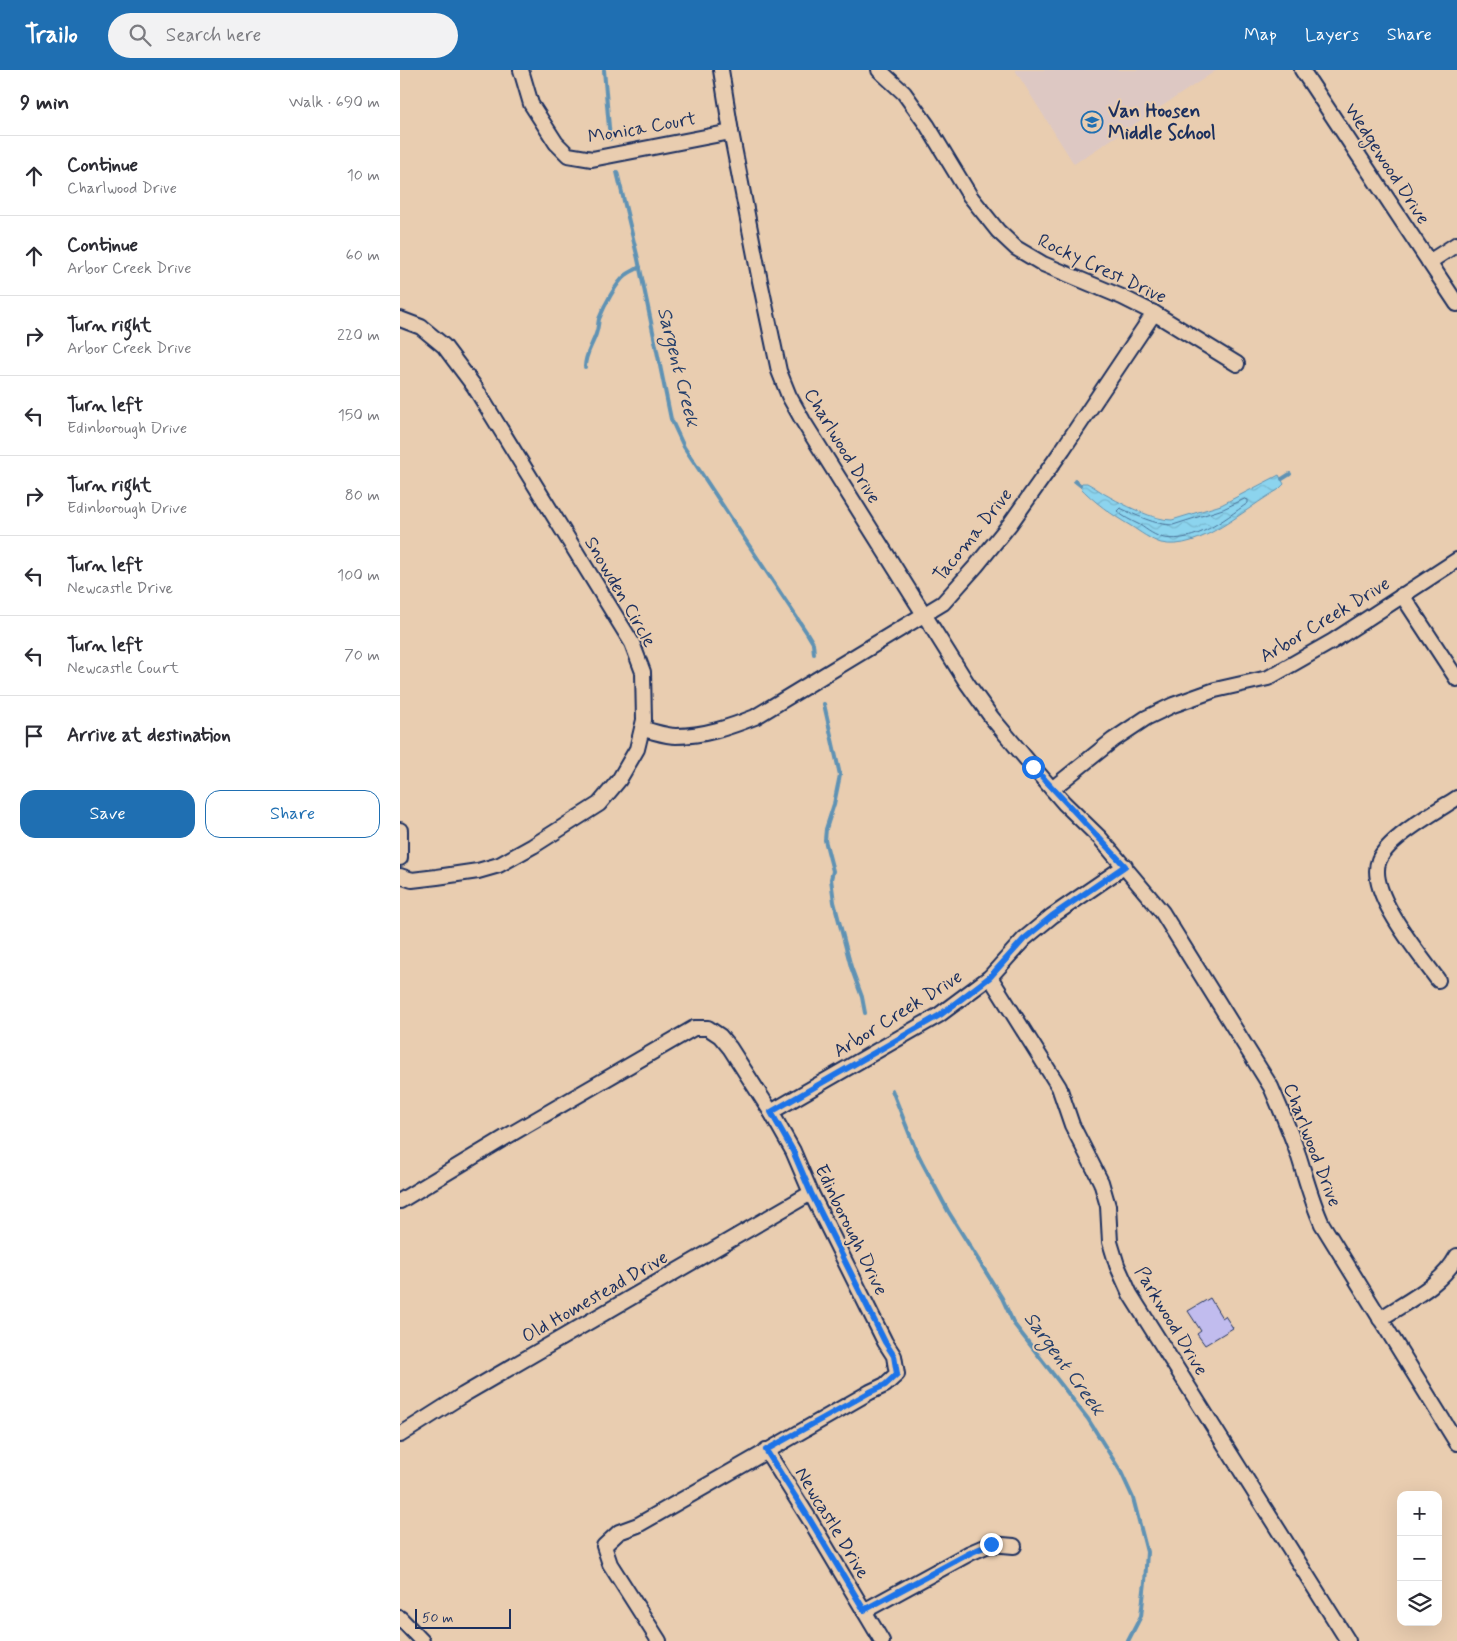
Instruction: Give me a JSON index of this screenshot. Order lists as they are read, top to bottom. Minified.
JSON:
{"streets":{"street":["Monica Court","Wedgewood Drive","Rocky Crest Drive","Charlwood Drive","Tacoma Drive","Snowden Circle","Arbor Creek Drive","Edinborough Drive","Old Homestead Drive","Parkwood Drive","Newcastle Drive"]},"crossings":[["Monica Court","Charlwood Drive"],["Rocky Crest Drive","Tacoma Drive"],["Charlwood Drive","Tacoma Drive"],["Charlwood Drive","Arbor Creek Drive"],["Tacoma Drive","Snowden Circle"],["Arbor Creek Drive","Edinborough Drive"],["Arbor Creek Drive","Parkwood Drive"],["Edinborough Drive","Old Homestead Drive"],["Edinborough Drive","Newcastle Drive"]],"water":["Sargent Creek"],"places":{"school or university":["Van Hoosen Middle School"]},"scale_bar":"50 m","page":{"header":"Trailo","search":"Search here","nav":["Map","Layers","Share"],"heading":["9 min","Walk · 690 m"],"list":[["Continue","Charlwood Drive","10 m"],["Continue","Arbor Creek Drive","60 m"],["Turn right","Arbor Creek Drive","220 m"],["Turn left","Edinborough Drive","150 m"],["Turn right","Edinborough Drive","80 m"],["Turn left","Newcastle Drive","100 m"],["Turn left","Newcastle Court","70 m"],"Arrive at destination"],"buttons":["Save","Share"],"map_buttons":["+","−"],"scale":"50 m"}}
